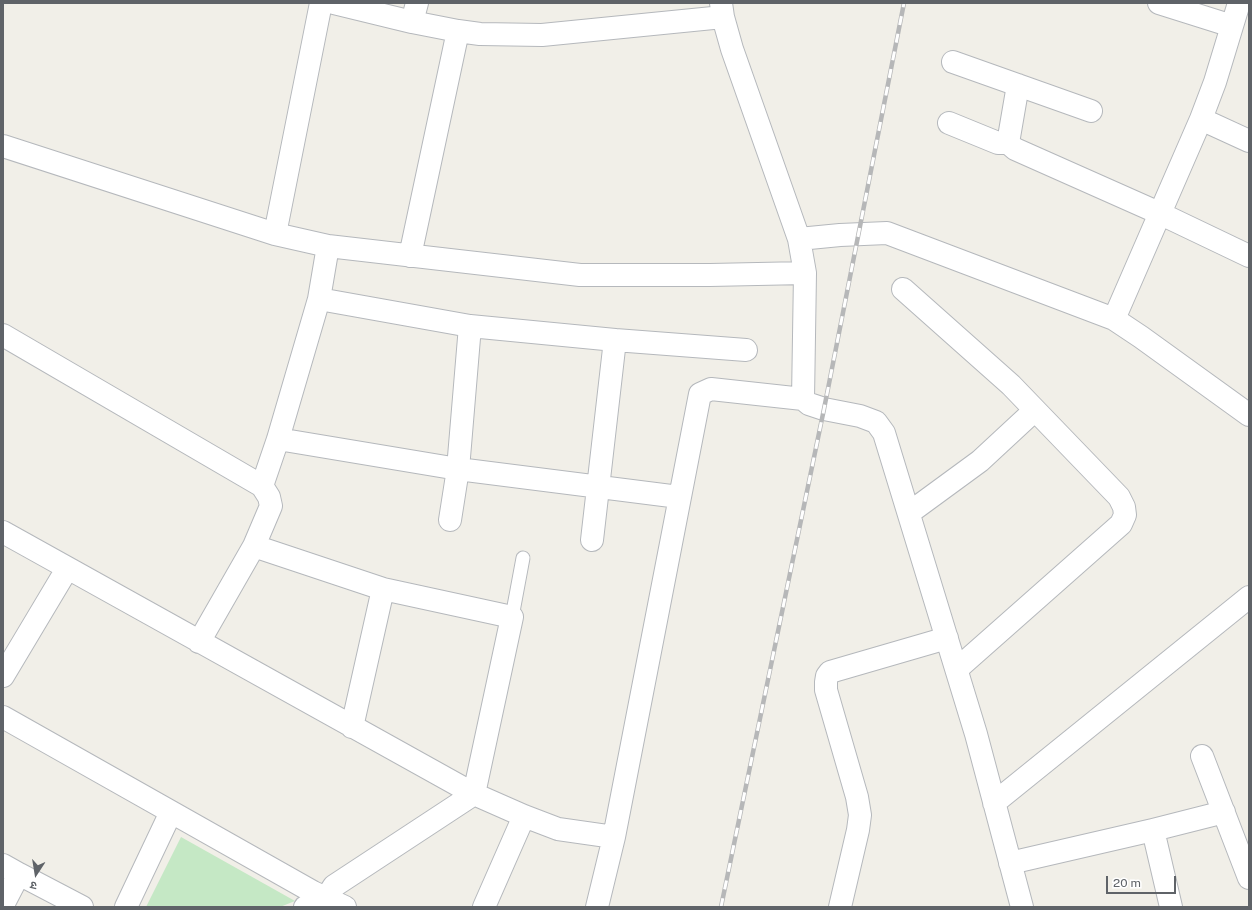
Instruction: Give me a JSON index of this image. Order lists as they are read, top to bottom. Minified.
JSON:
{"scale_bar":"20 m","north":"bottom"}
